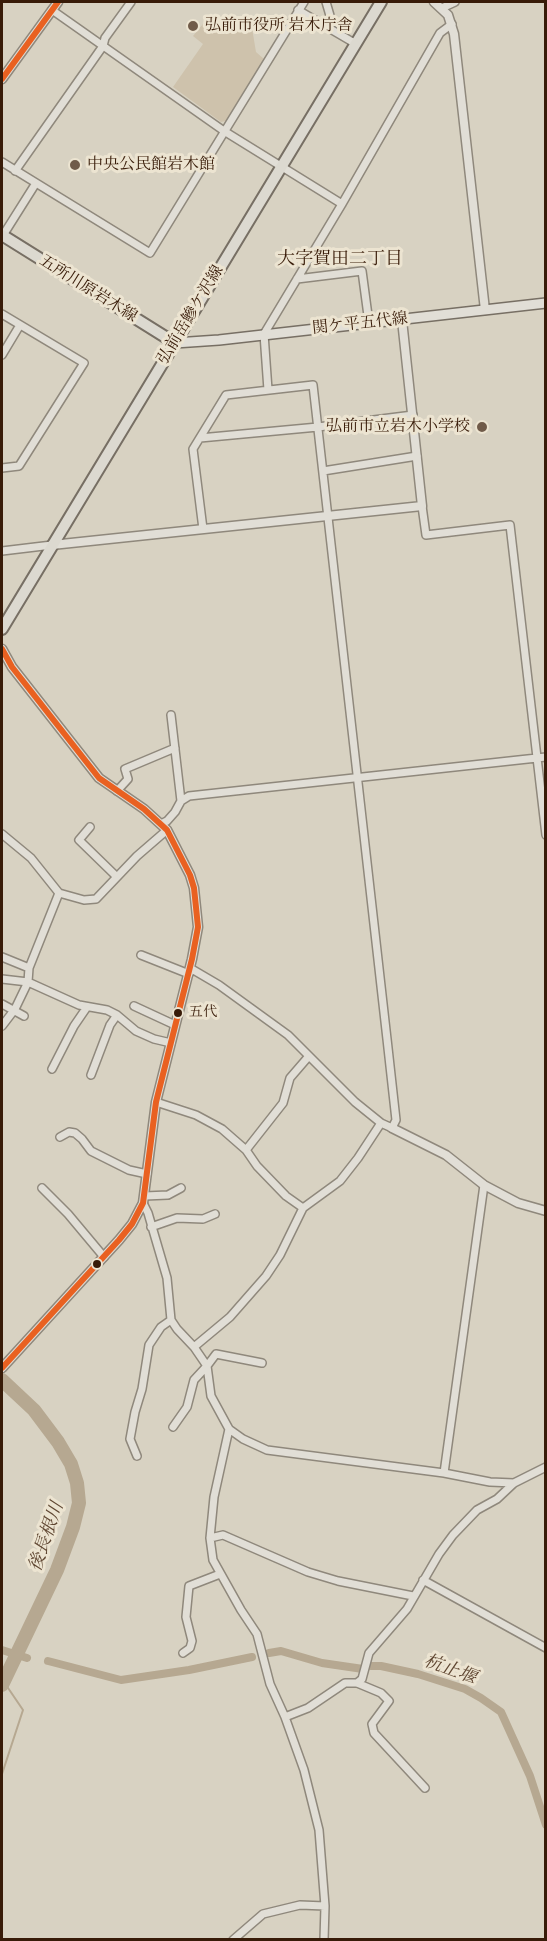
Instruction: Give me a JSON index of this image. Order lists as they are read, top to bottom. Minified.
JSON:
{"streets":{"main road":["五所川原岩木線","弘前岳鰺ケ沢線","関ケ平五代線"]},"crossings":[["五所川原岩木線","弘前岳鰺ケ沢線"],["五所川原岩木線","関ケ平五代線"],["弘前岳鰺ケ沢線","関ケ平五代線"]],"districts":["大字賀田二丁目"],"water":["後長根川","杭止堰"],"places":["弘前市役所 岩木庁舎","中央公民館岩木館","弘前市立岩木小学校","五代"]}
